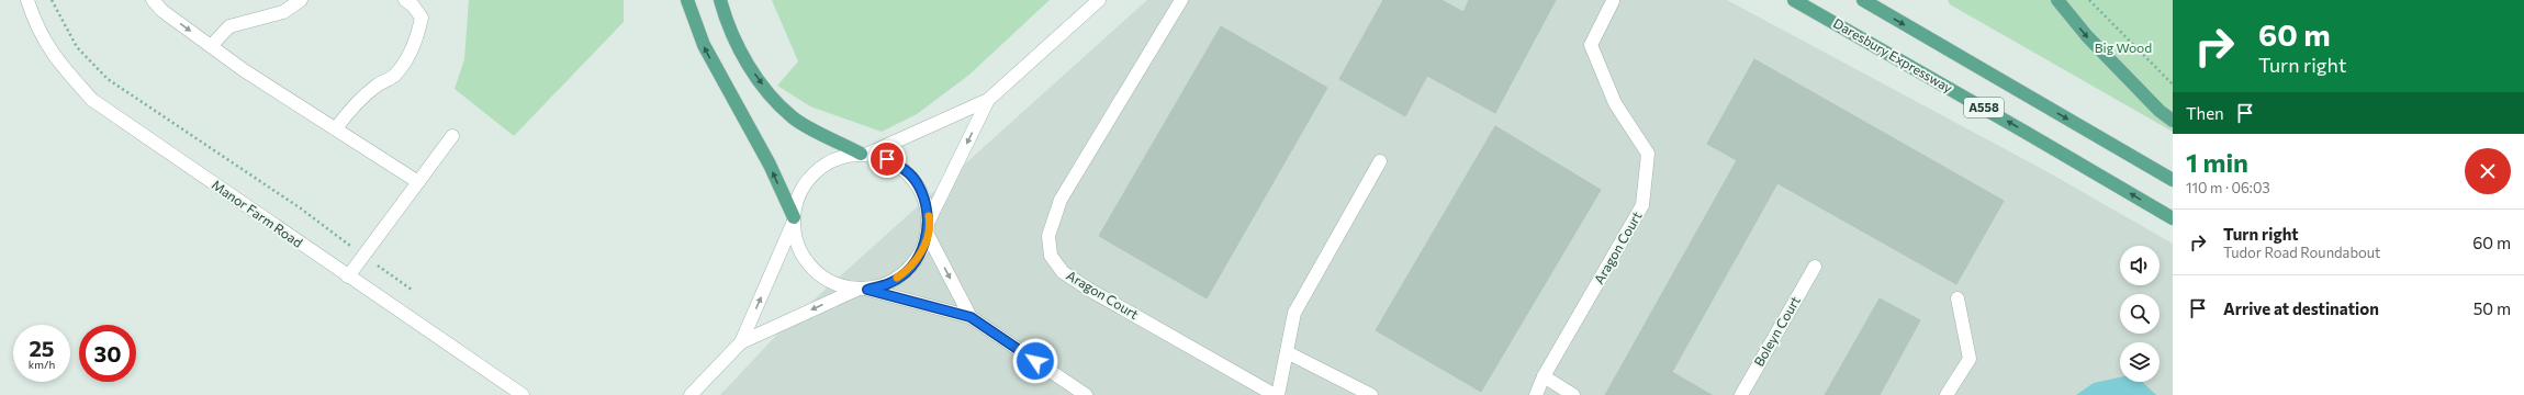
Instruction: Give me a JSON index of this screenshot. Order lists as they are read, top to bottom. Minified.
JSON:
{"streets":{"main road":["Daresbury Expressway","A558"],"street":["Manor Farm Road","Aragon Court","Boleyn Court"]},"parks":["Big Wood"],"page":{"turn":["60 m","Turn right"],"then":"Then","heading":["1 min","110 m · 06:03"],"list":[{"name":"Turn right","note":"Tudor Road Roundabout","value":"60 m"},{"name":"Arrive at destination","value":"50 m"}],"speed":"25 km/h","limit":"30"}}
